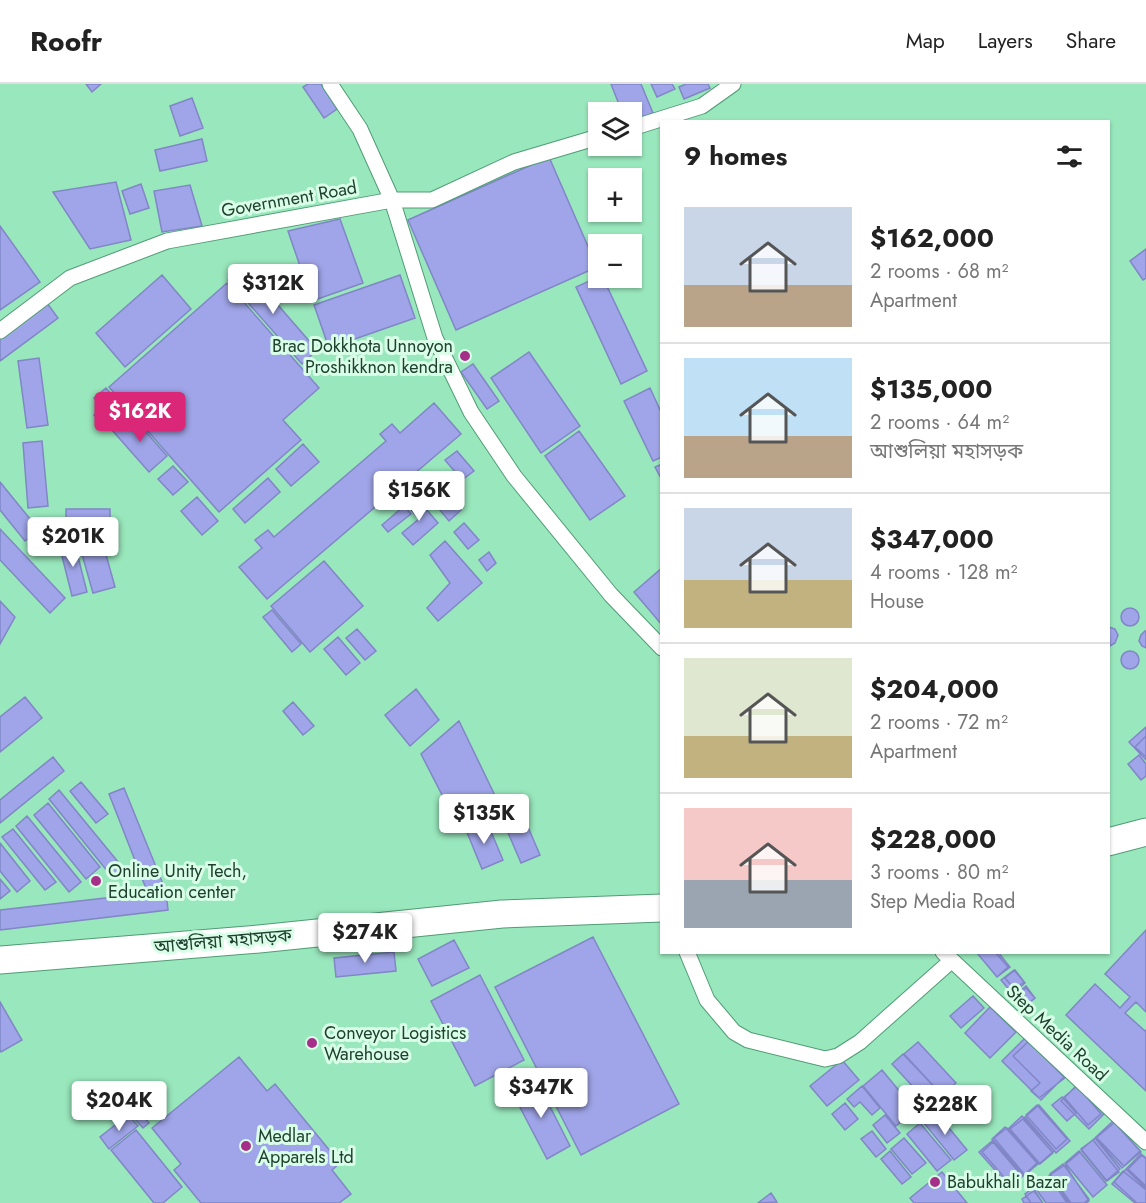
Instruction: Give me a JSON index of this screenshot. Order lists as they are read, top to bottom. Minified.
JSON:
{"streets":{"highway":["আশুলিয়া মহাসড়ক"],"street":["Government Road","Step Media Road"]},"places":["Brac Dokkhota Unnoyon Proshikknon kendra","Online Unity Tech, Education center","Conveyor Logistics Warehouse","Medlar Apparels Ltd","Babukhali Bazar"],"page":{"header":"Roofr","nav":["Map","Layers","Share"],"map_buttons":["+","−"],"heading":"9 homes","list":[{"name":"$162,000","note":"2 rooms · 68 m² · Apartment"},{"name":"$135,000","note":"2 rooms · 64 m² · আশুলিয়া মহাসড়ক"},{"name":"$347,000","note":"4 rooms · 128 m² · House"},{"name":"$204,000","note":"2 rooms · 72 m² · Apartment"},{"name":"$228,000","note":"3 rooms · 80 m² · Step Media Road"}],"price":["$312K","$162K","$156K","$201K","$135K","$274K","$347K","$204K","$228K"]}}
